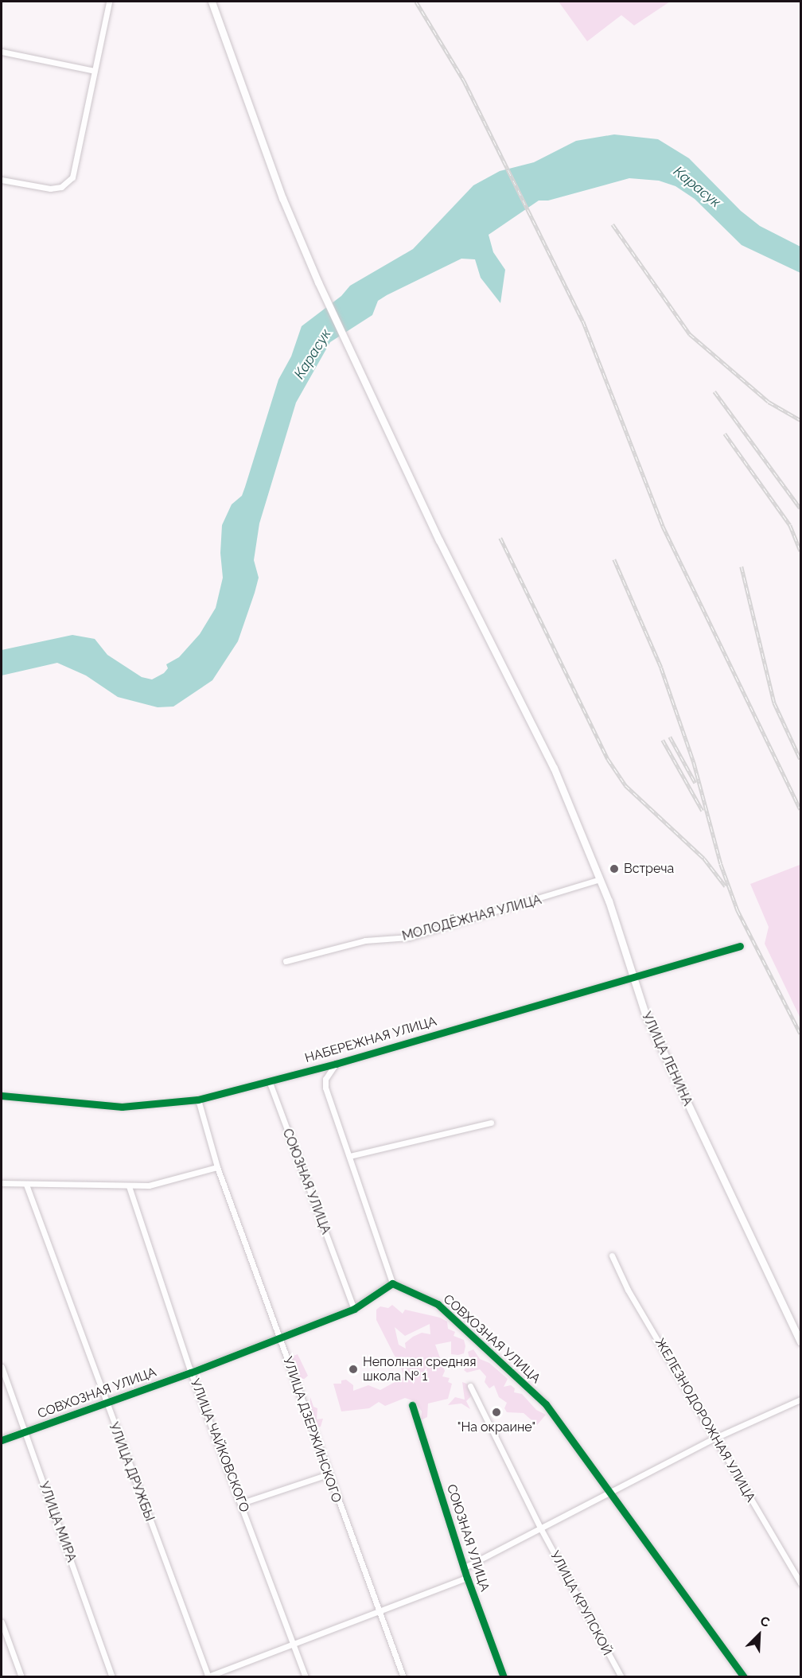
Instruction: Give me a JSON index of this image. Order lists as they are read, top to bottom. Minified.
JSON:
{"streets":{"main road":["УЛИЦА ЛЕНИНА"],"street":["МОЛОДЁЖНАЯ УЛИЦА","НАБЕРЕЖНАЯ УЛИЦА","СОЮЗНАЯ УЛИЦА","СОВХОЗНАЯ УЛИЦА","ЖЕЛЕЗНОДОРОЖНАЯ УЛИЦА","УЛИЦА ДЗЕРЖИНСКОГО","УЛИЦА ЧАЙКОВСКОГО","УЛИЦА ДРУЖБЫ","УЛИЦА МИРА","УЛИЦА КРУПСКОЙ"]},"crossings":[["МОЛОДЁЖНАЯ УЛИЦА","УЛИЦА ЛЕНИНА"],["НАБЕРЕЖНАЯ УЛИЦА","УЛИЦА ЛЕНИНА"],["НАБЕРЕЖНАЯ УЛИЦА","СОЮЗНАЯ УЛИЦА"],["НАБЕРЕЖНАЯ УЛИЦА","УЛИЦА ДЗЕРЖИНСКОГО"],["СОЮЗНАЯ УЛИЦА","СОВХОЗНАЯ УЛИЦА"],["СОВХОЗНАЯ УЛИЦА","УЛИЦА ДЗЕРЖИНСКОГО"],["СОВХОЗНАЯ УЛИЦА","УЛИЦА ЧАЙКОВСКОГО"],["СОВХОЗНАЯ УЛИЦА","УЛИЦА ДРУЖБЫ"],["СОВХОЗНАЯ УЛИЦА","УЛИЦА МИРА"]],"water":["Карасук"],"places":["Встреча","Неполная средняя школа № 1","\"На окраине\""],"north":"top right"}
